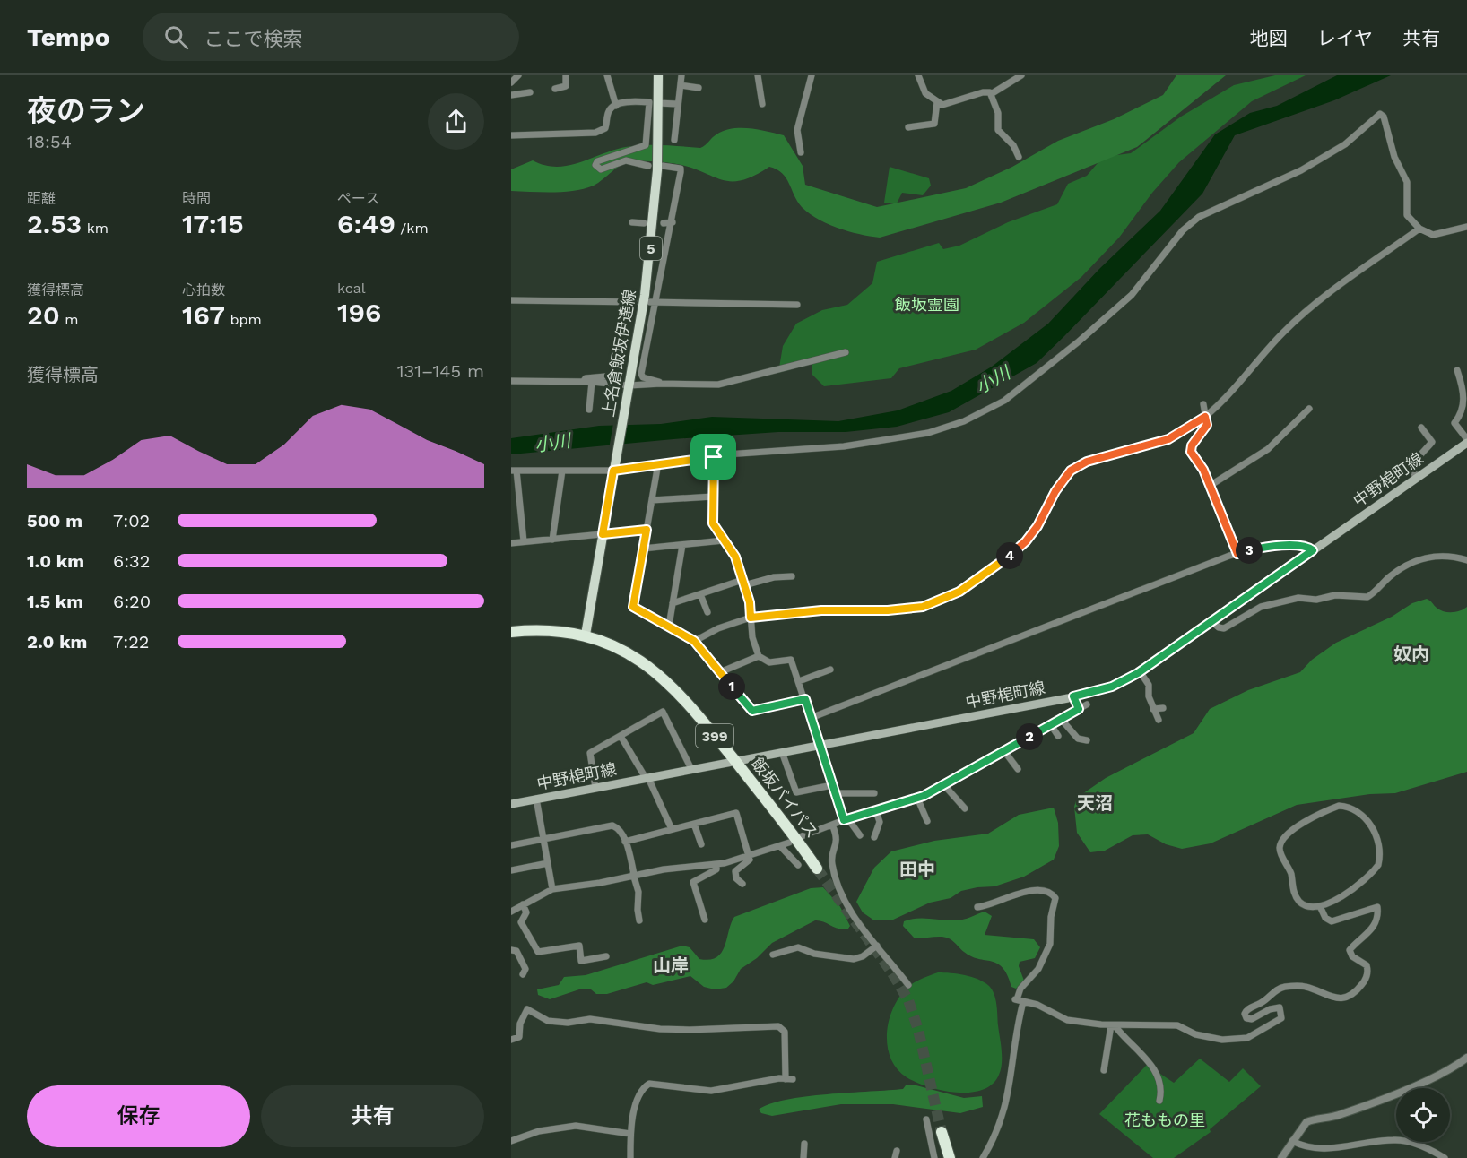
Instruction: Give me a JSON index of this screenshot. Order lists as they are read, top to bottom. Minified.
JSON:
{"streets":{"highway":["399","飯坂バイパス"],"main road":["5","上名倉飯坂伊達線","中野梍町線"]},"crossings":[["上名倉飯坂伊達線","飯坂バイパス"],["中野梍町線","飯坂バイパス"]],"districts":["奴内","天沼","田中","山岸"],"water":["小川"],"parks":["飯坂霊園","花ももの里"],"page":{"header":"Tempo","search":"ここで検索","nav":["地図","レイヤ","共有"],"heading":["夜のラン","18:54"],"stats":[["距離","2.53 km"],["時間","17:15"],["ペース","6:49 /km"],["獲得標高","20 m"],["心拍数","167 bpm"],["kcal","196"]],"chart":["獲得標高","131–145 m"],"list":[{"name":"500 m","note":"7:02"},{"name":"1.0 km","note":"6:32"},{"name":"1.5 km","note":"6:20"},{"name":"2.0 km","note":"7:22"}],"pins":["3","4","1","2"],"buttons":["保存","共有"]}}
